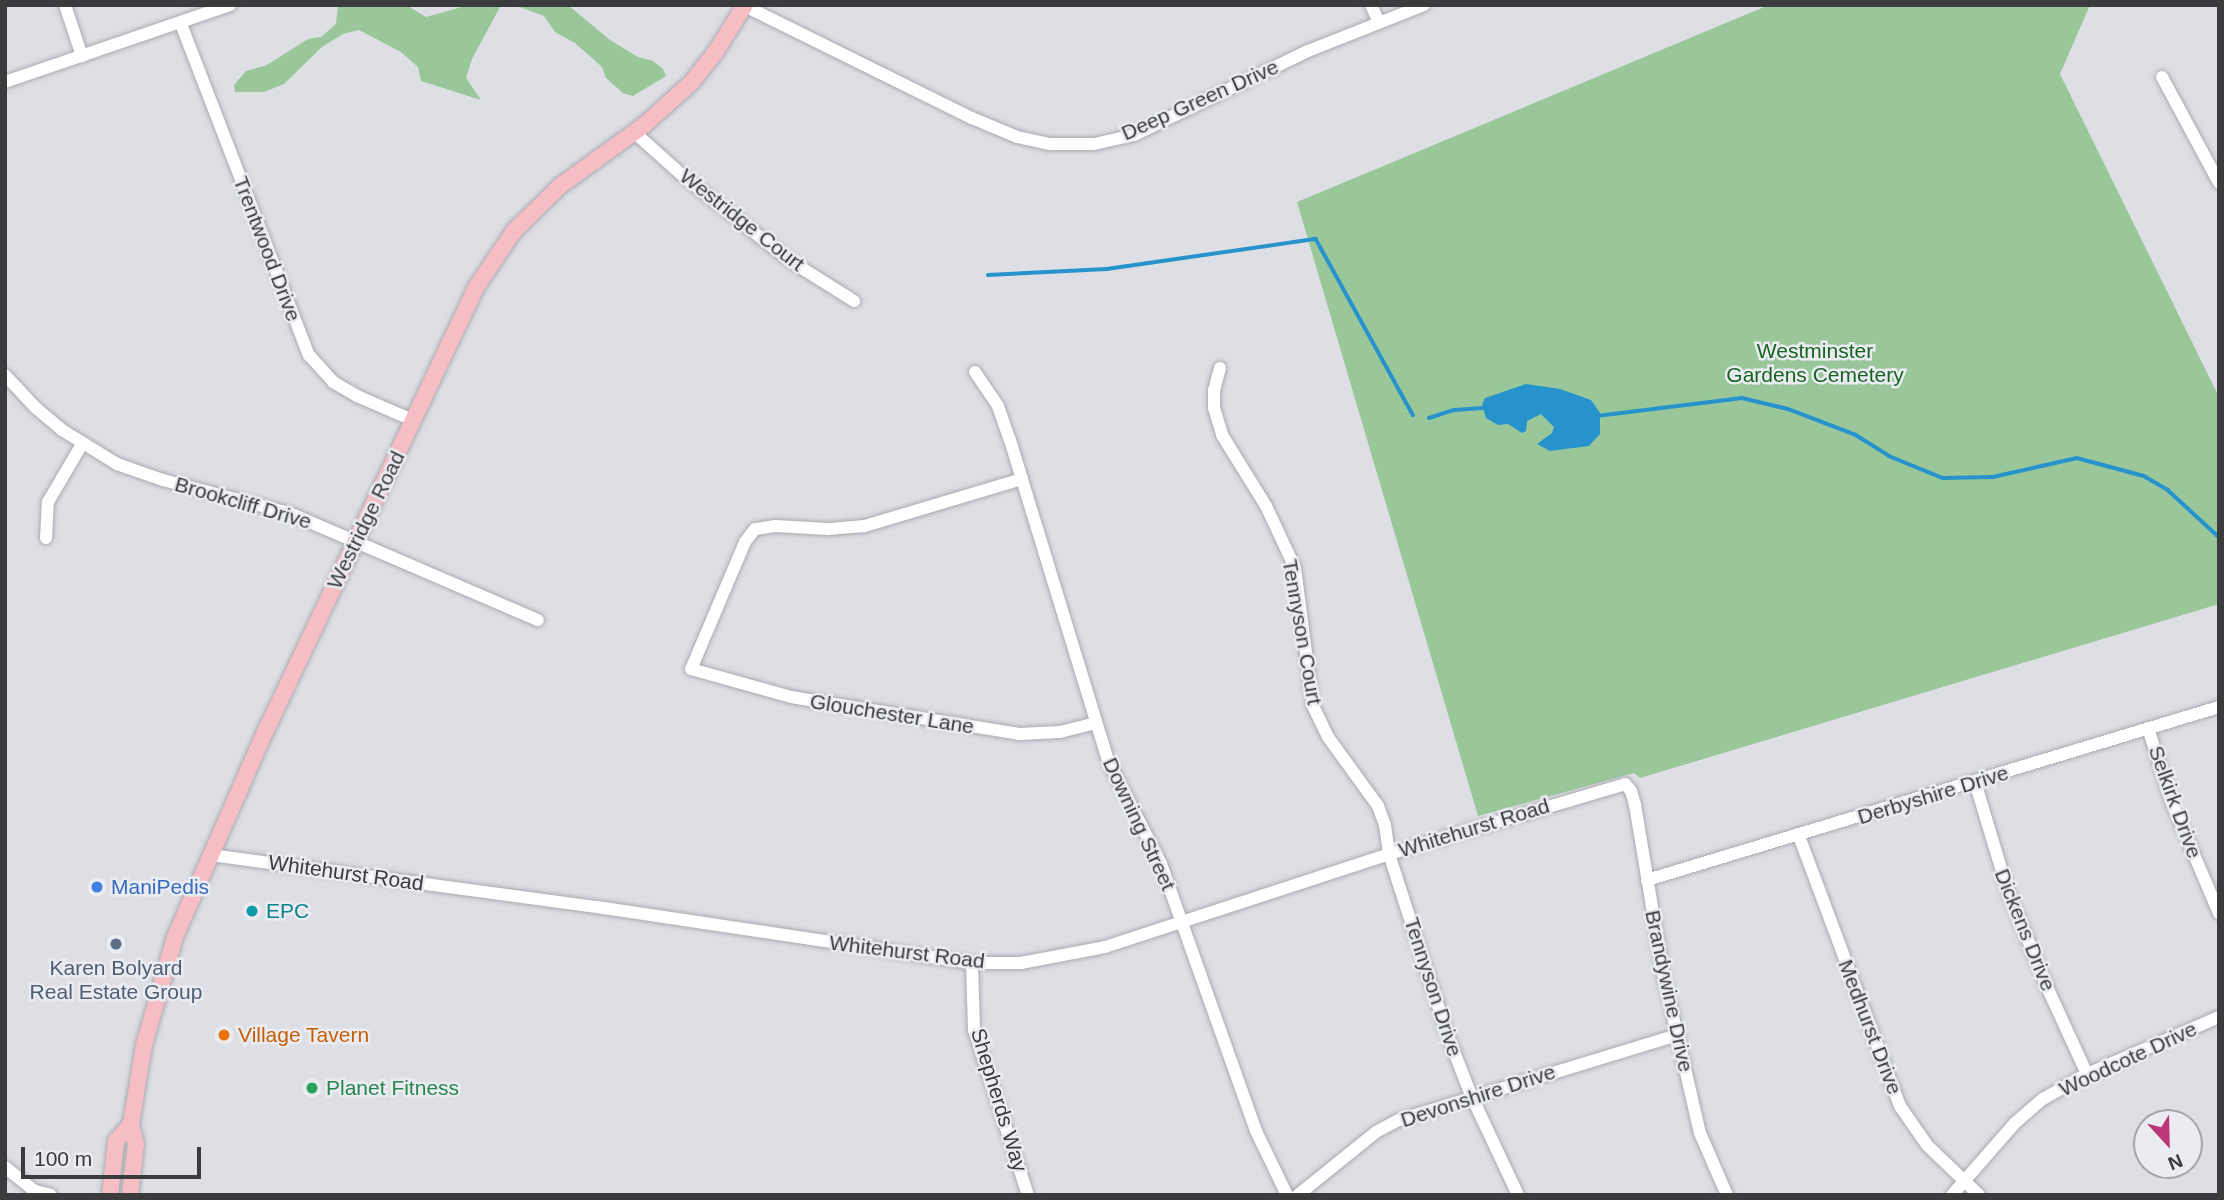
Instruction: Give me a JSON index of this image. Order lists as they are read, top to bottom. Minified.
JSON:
{"streets":{"main road":["Westridge Road"],"street":["Deep Green Drive","Westridge Court","Trentwood Drive","Brookcliff Drive","Tennyson Court","Glouchester Lane","Derbyshire Drive","Selkirk Drive","Downing Street","Whitehurst Road","Dickens Drive","Tennyson Drive","Brandywine Drive","Medhurst Drive","Woodcote Drive","Devonshire Drive","Shepherds Way"]},"crossings":[["Deep Green Drive","Westridge Road"],["Westridge Court","Westridge Road"],["Trentwood Drive","Westridge Road"],["Brookcliff Drive","Westridge Road"],["Westridge Road","Whitehurst Road"],["Tennyson Court","Whitehurst Road"],["Tennyson Court","Tennyson Drive"],["Glouchester Lane","Downing Street"],["Derbyshire Drive","Selkirk Drive"],["Derbyshire Drive","Dickens Drive"],["Derbyshire Drive","Brandywine Drive"],["Derbyshire Drive","Medhurst Drive"],["Downing Street","Whitehurst Road"],["Whitehurst Road","Tennyson Drive"],["Whitehurst Road","Brandywine Drive"],["Whitehurst Road","Shepherds Way"],["Dickens Drive","Woodcote Drive"],["Tennyson Drive","Devonshire Drive"],["Brandywine Drive","Devonshire Drive"],["Medhurst Drive","Woodcote Drive"]],"parks":["Westminster Gardens Cemetery"],"places":["ManiPedis","EPC","Karen Bolyard Real Estate Group","Village Tavern","Planet Fitness"],"scale_bar":"100 m","north":"bottom"}
